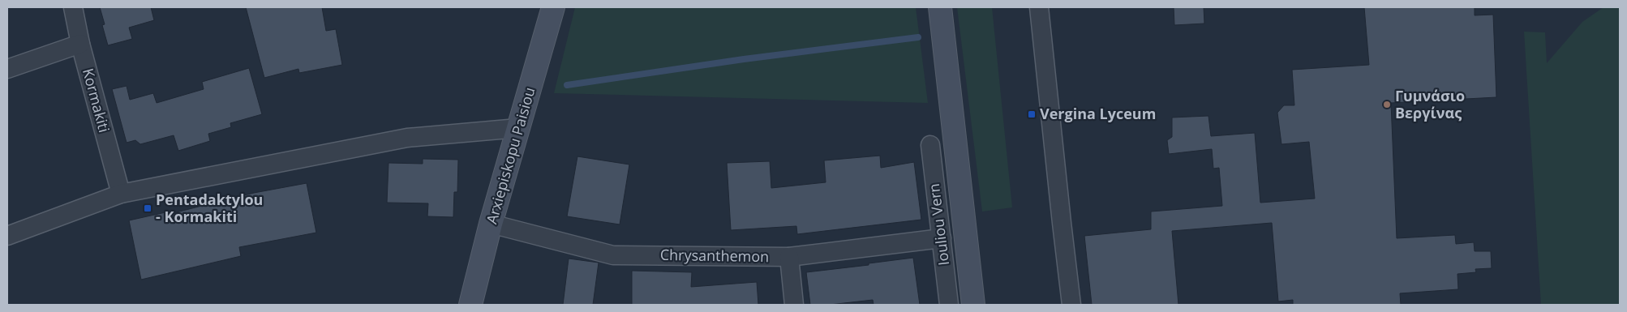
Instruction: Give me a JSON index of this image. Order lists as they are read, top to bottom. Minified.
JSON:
{"streets":{"street":["Kormakiti","Arxiepiskopu Paisiou","Iouliou Vern","Chrysanthemon"]},"crossings":[["Arxiepiskopu Paisiou","Chrysanthemon"],["Iouliou Vern","Chrysanthemon"]],"places":{"other":["Γυμνάσιο Βεργίνας"],"transit":["Vergina Lyceum","Pentadaktylou - Kormakiti"]}}
